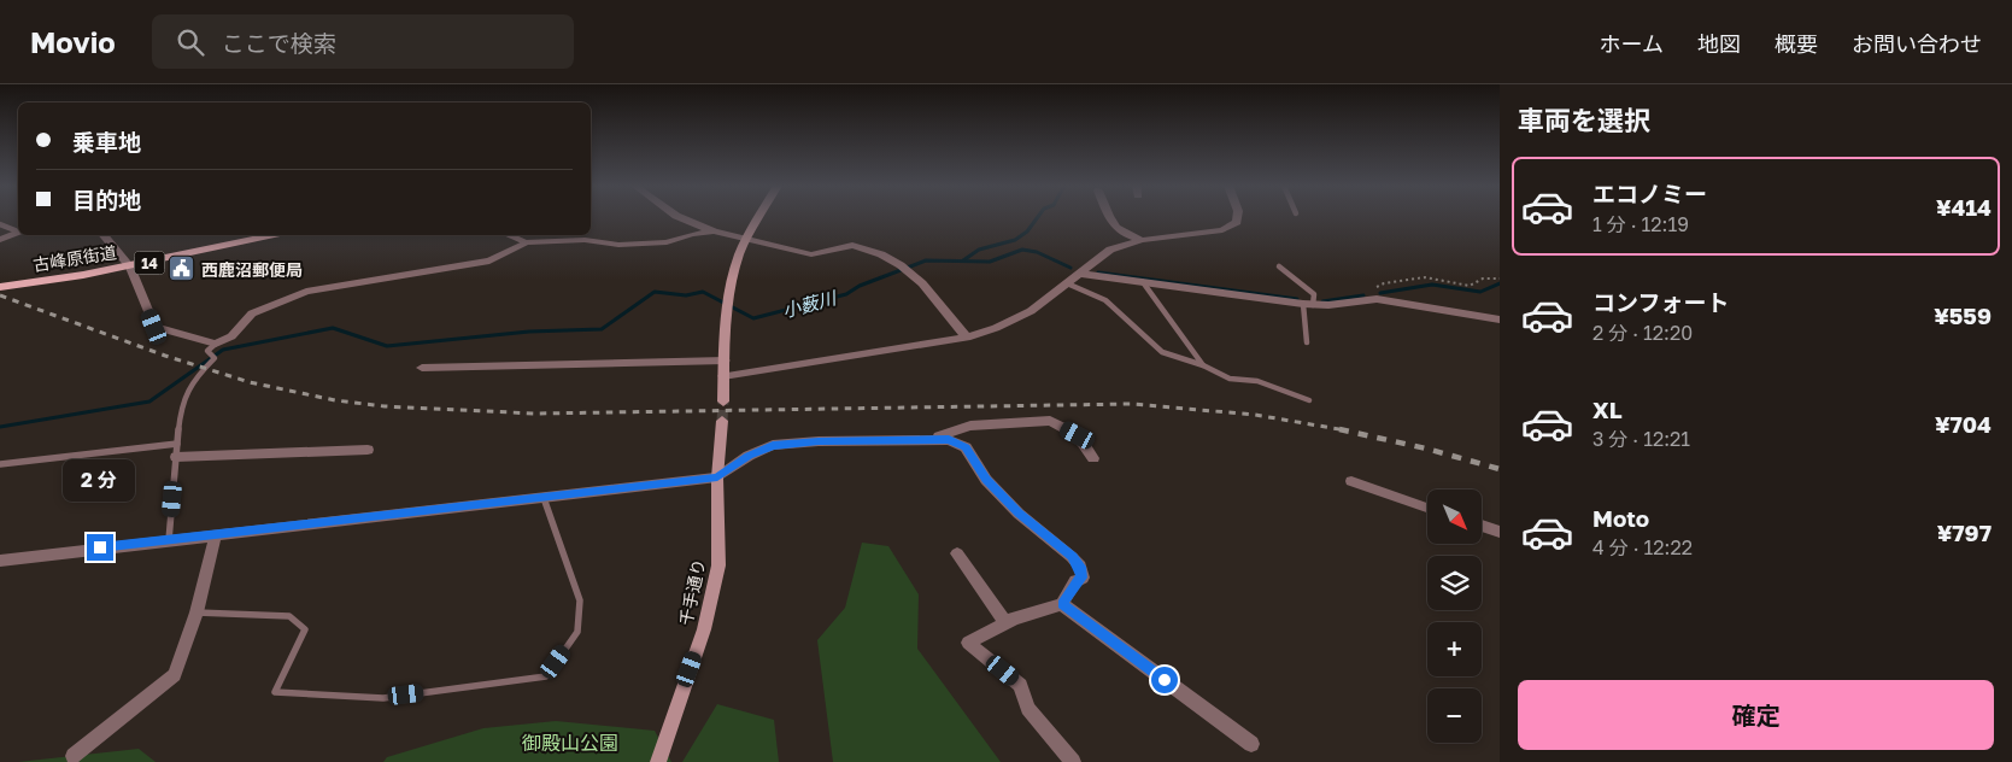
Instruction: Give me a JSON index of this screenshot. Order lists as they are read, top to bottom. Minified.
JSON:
{"streets":{"main road":["古峰原街道","14"],"street":["千手通り"]},"water":["小薮川"],"parks":["御殿山公園"],"places":{"public building":["西鹿沼郵便局"]},"north":"bottom right","page":{"header":"Movio","search":"ここで検索","nav":["ホーム","地図","概要","お問い合わせ"],"heading":"車両を選択","banner":["乗車地","目的地"],"list":[{"name":"エコノミー","note":"1 分 · 12:19","value":"¥414"},{"name":"コンフォート","note":"2 分 · 12:20","value":"¥559"},{"name":"XL","note":"3 分 · 12:21","value":"¥704"},{"name":"Moto","note":"4 分 · 12:22","value":"¥797"}],"bubble":"2 分","map_buttons":["+","−"],"buttons":"確定"}}
